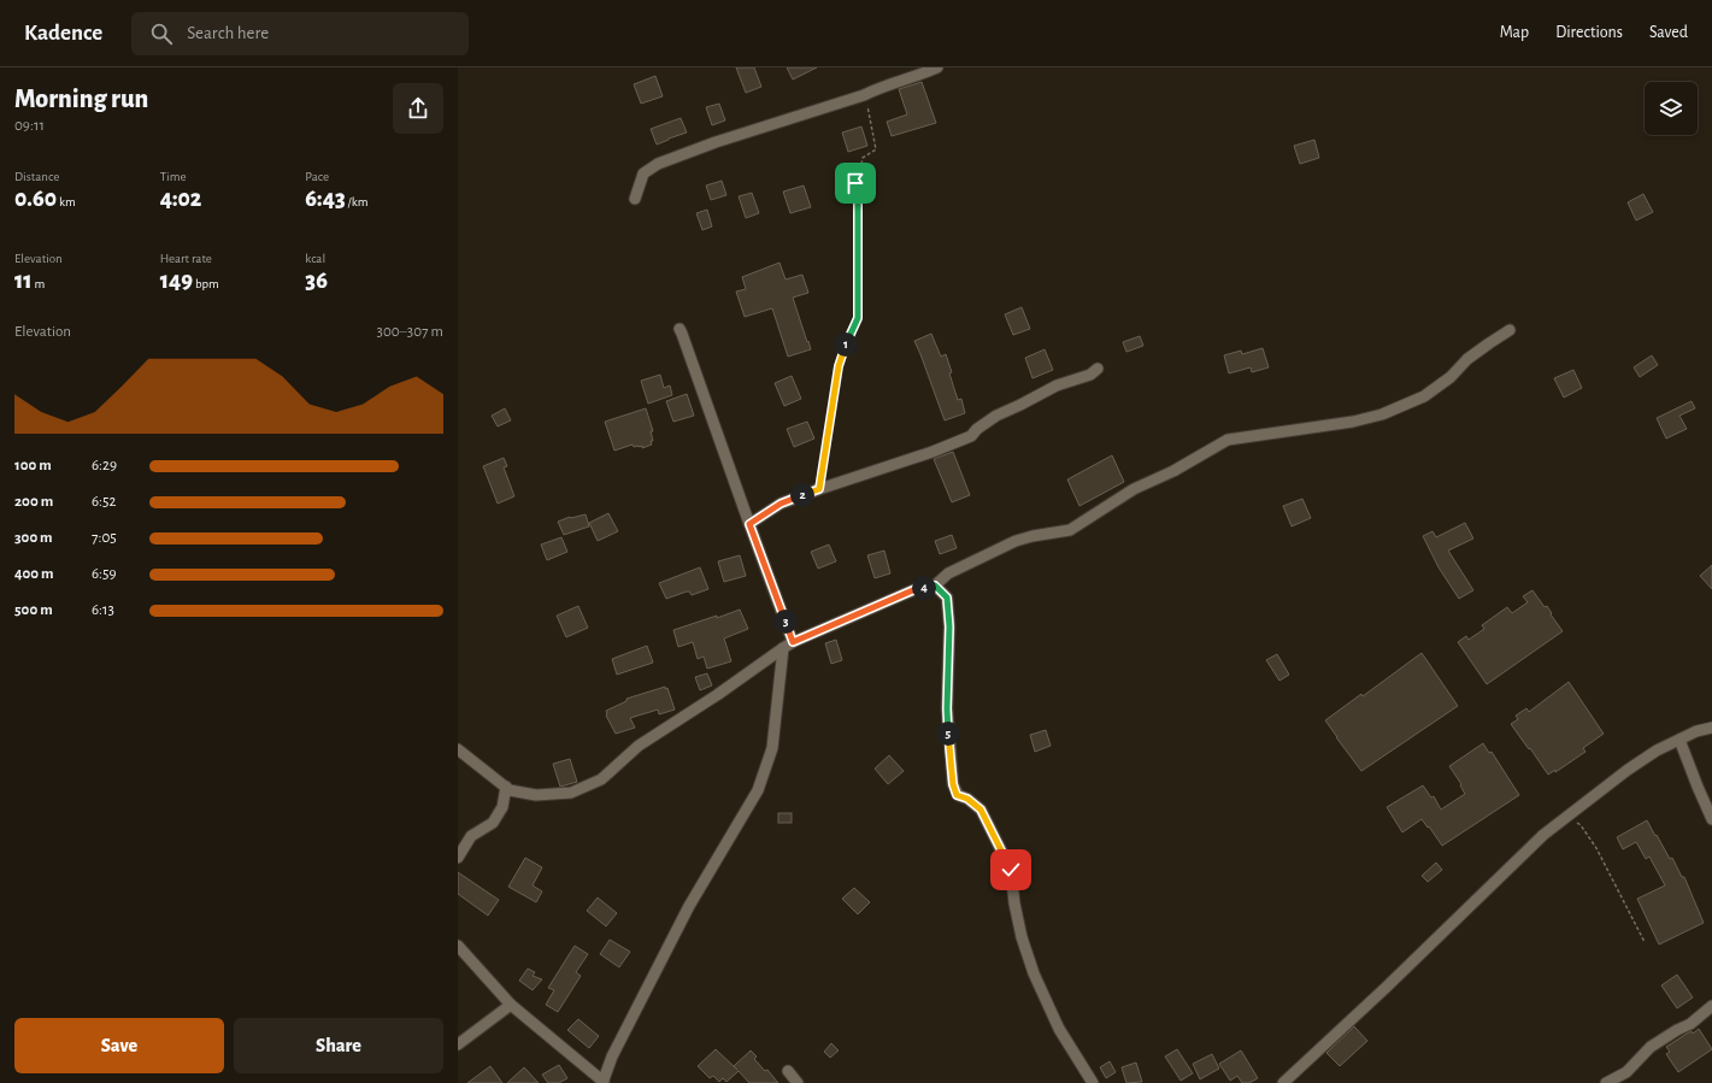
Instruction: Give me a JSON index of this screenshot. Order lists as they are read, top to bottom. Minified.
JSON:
{"page":{"header":"Kadence","search":"Search here","nav":["Map","Directions","Saved"],"heading":["Morning run","09:11"],"stats":[["Distance","0.60 km"],["Time","4:02"],["Pace","6:43 /km"],["Elevation","11 m"],["Heart rate","149 bpm"],["kcal","36"]],"chart":["Elevation","300–307 m"],"pins":["1","2","4","3","5"],"list":[{"name":"100 m","note":"6:29"},{"name":"200 m","note":"6:52"},{"name":"300 m","note":"7:05"},{"name":"400 m","note":"6:59"},{"name":"500 m","note":"6:13"}],"buttons":["Save","Share"]}}
